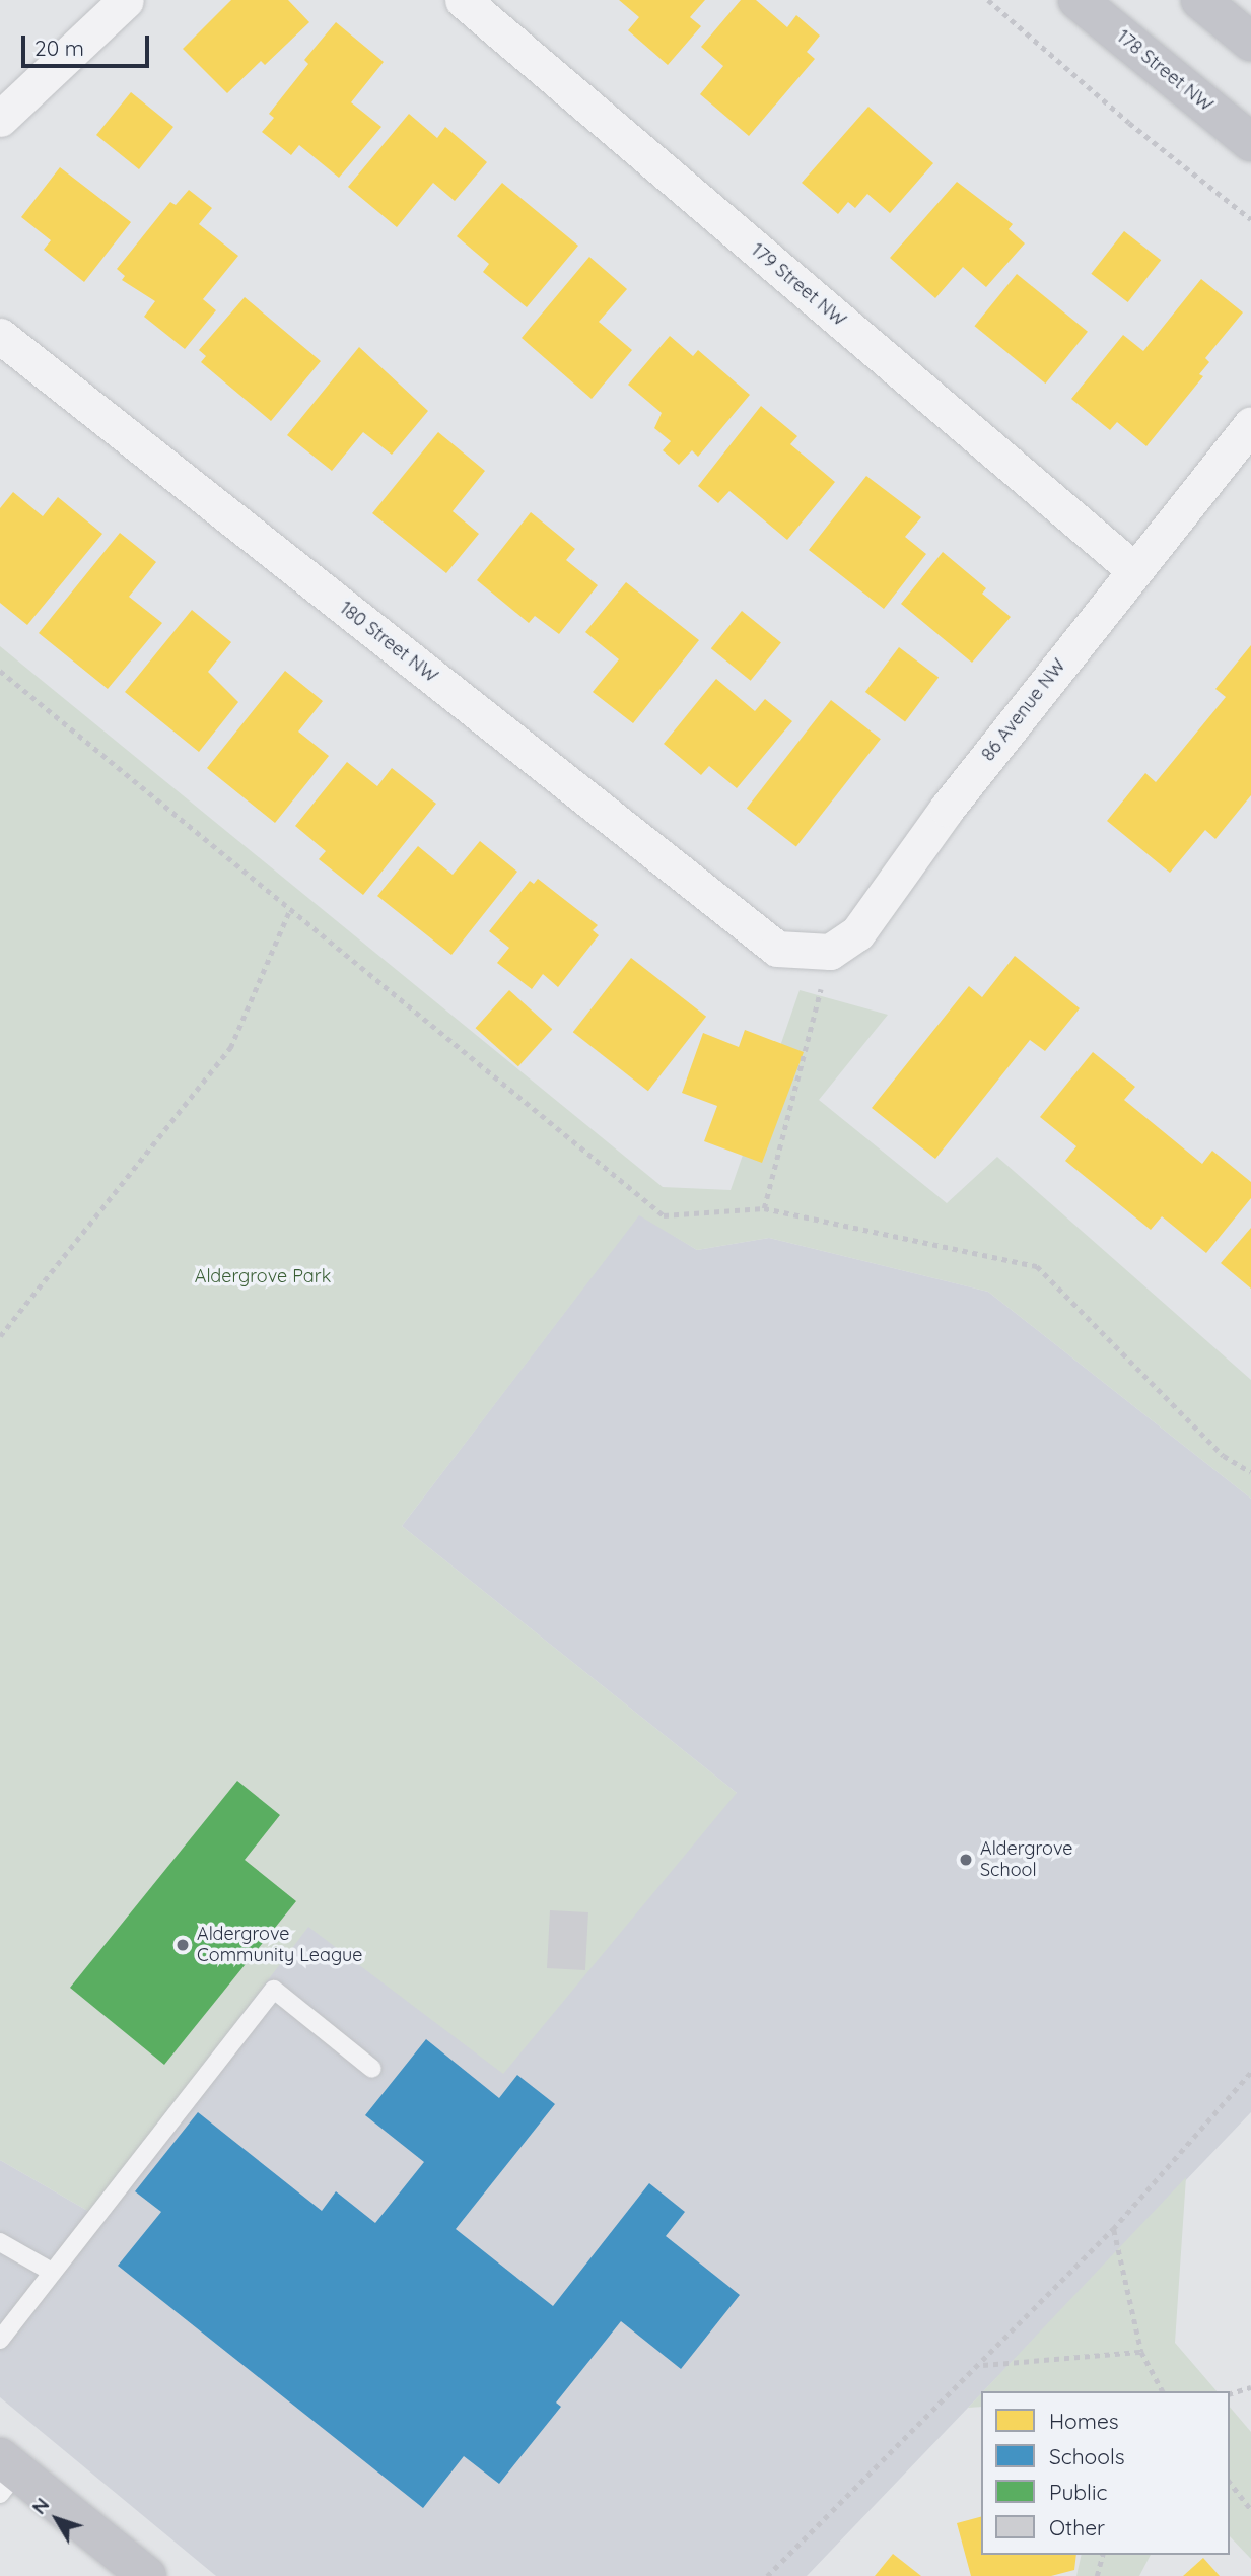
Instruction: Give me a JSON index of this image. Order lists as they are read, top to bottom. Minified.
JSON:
{"streets":{"main road":["178 Street NW"],"street":["179 Street NW","180 Street NW","86 Avenue NW"]},"crossings":[["179 Street NW","86 Avenue NW"],["180 Street NW","86 Avenue NW"]],"parks":["Aldergrove Park"],"places":["Aldergrove School","Aldergrove Community League"],"legend":["Homes","Schools","Public","Other"],"scale_bar":"20 m","north":"top left"}
